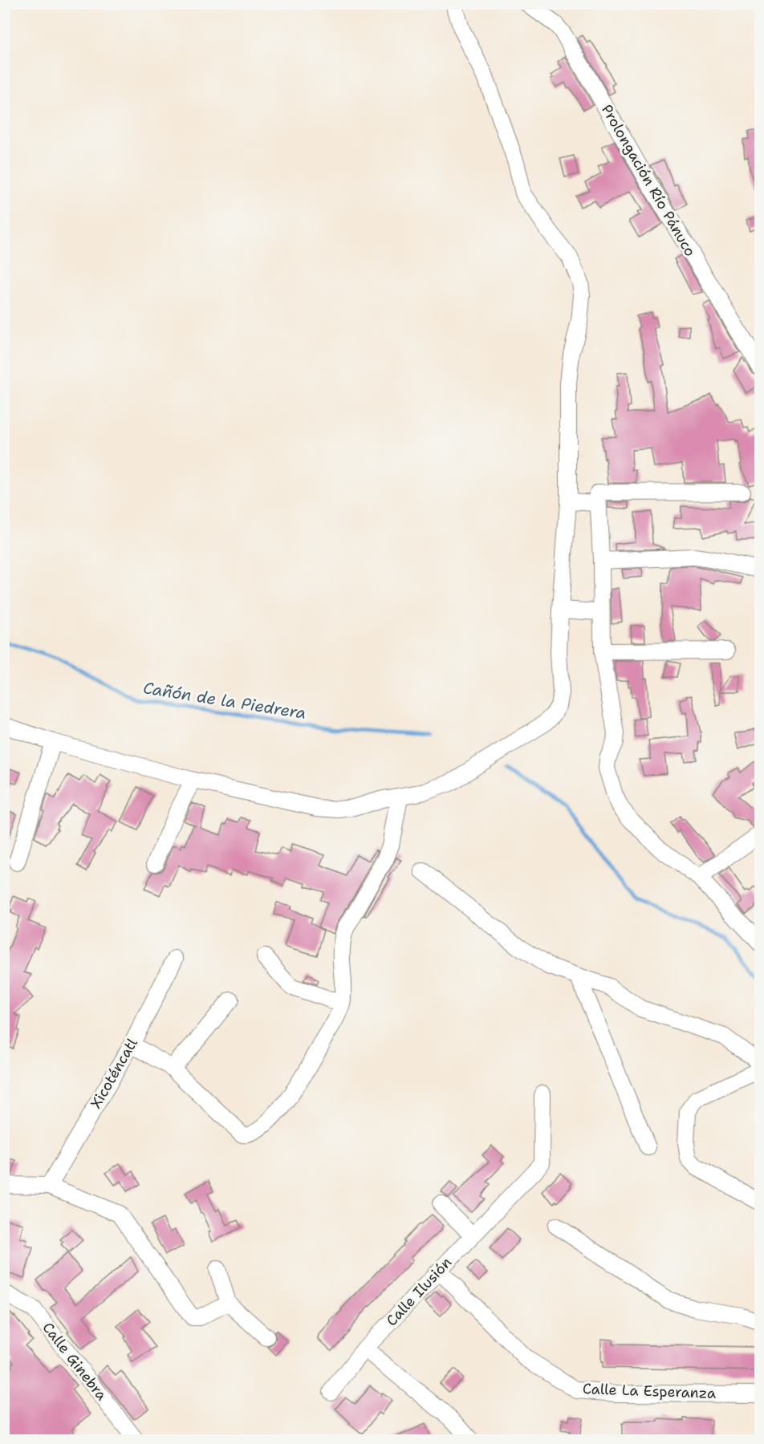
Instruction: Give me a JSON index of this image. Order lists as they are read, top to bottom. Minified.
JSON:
{"streets":{"street":["Prolongación Río Pánuco","Xicoténcatl","Calle Ilusión","Calle Ginebra","Calle La Esperanza"]},"crossings":[["Calle Ilusión","Calle La Esperanza"]],"water":["Cañón de la Piedrera"]}
